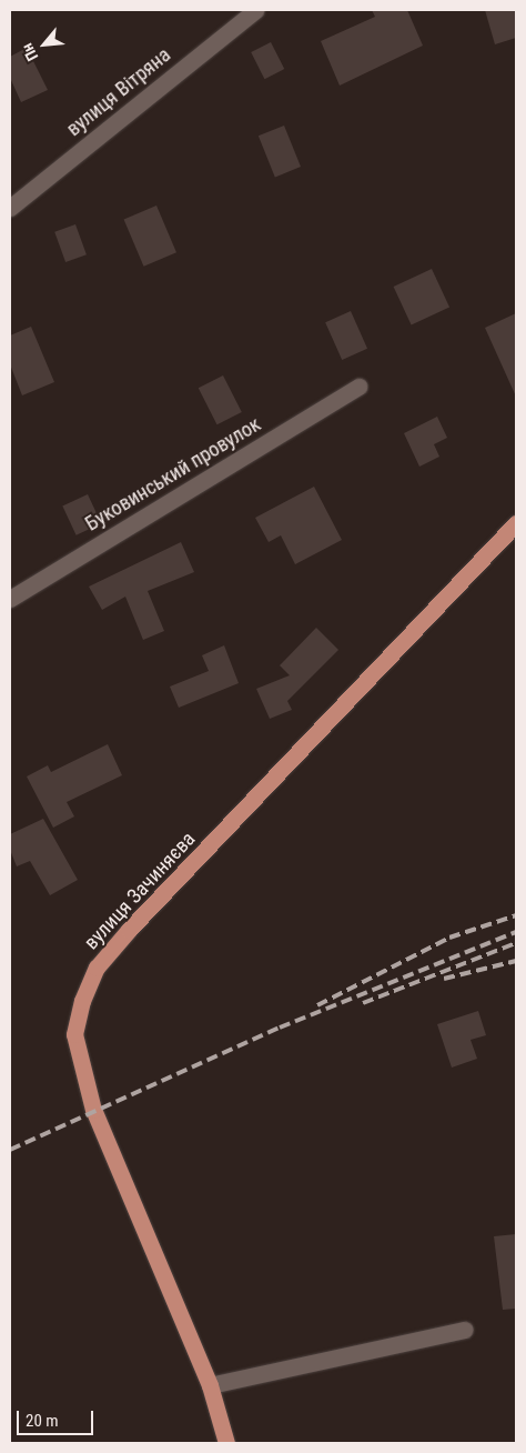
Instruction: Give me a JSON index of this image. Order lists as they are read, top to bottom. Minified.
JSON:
{"streets":{"main road":["вулиця Зачиняєва"],"street":["вулиця Вітряна","Буковинський провулок"]},"scale_bar":"20 m","north":"bottom left"}
